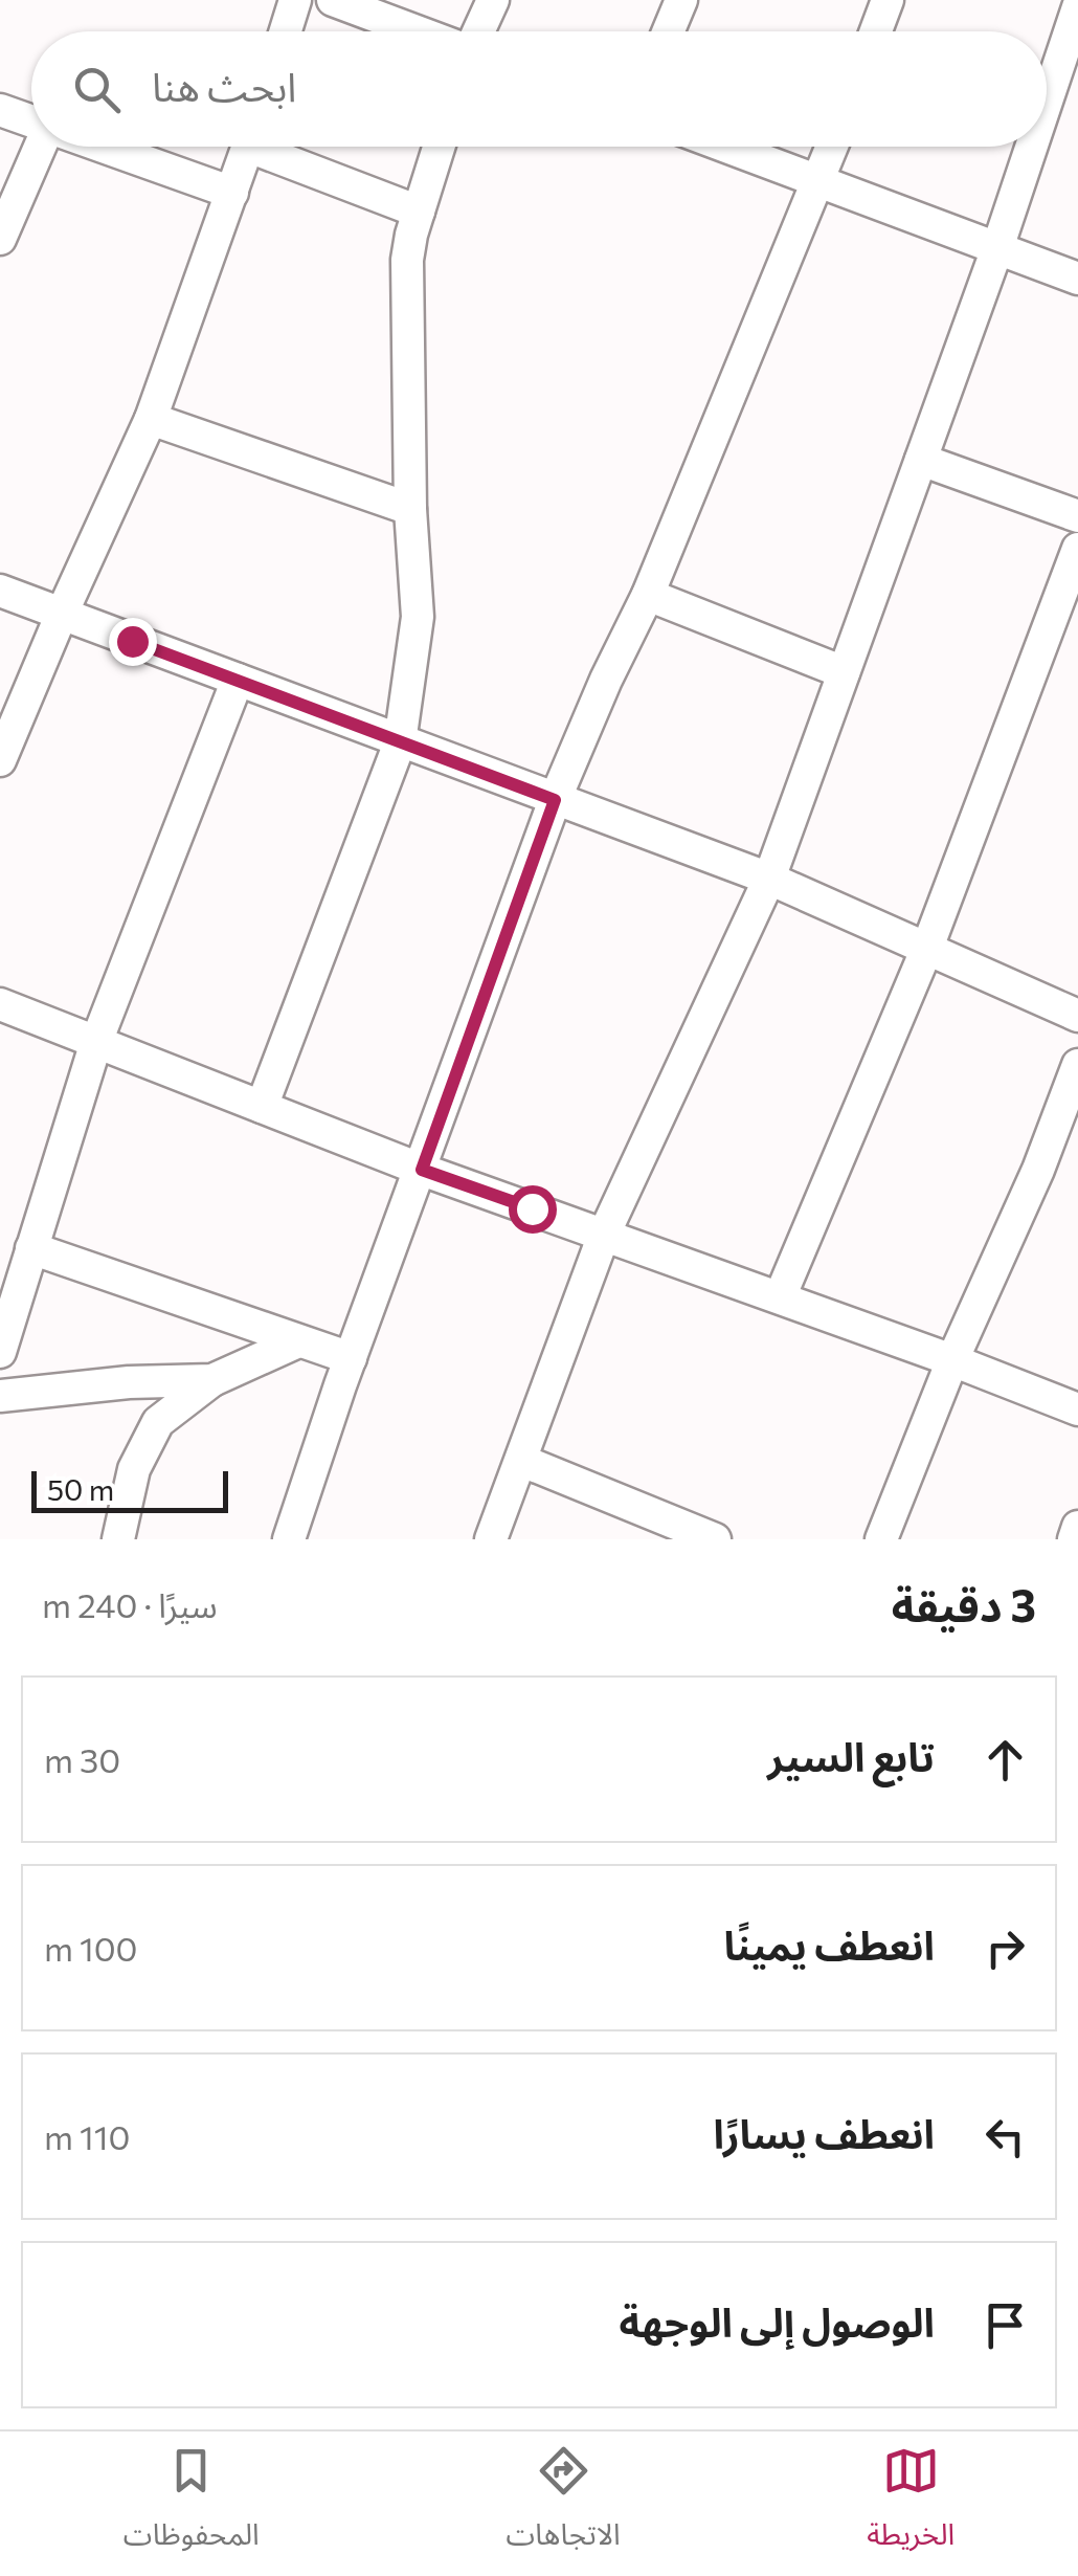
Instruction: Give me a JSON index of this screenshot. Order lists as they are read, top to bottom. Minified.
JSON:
{"scale_bar":"50 m","page":{"search":"ابحث هنا","scale":"50 m","heading":["3 دقيقة","سيرًا · 240 m"],"list":[["تابع السير","30 m"],["انعطف يمينًا","100 m"],["انعطف يسارًا","110 m"],"الوصول إلى الوجهة"],"nav":["الخريطة","الاتجاهات","المحفوظات"]}}
